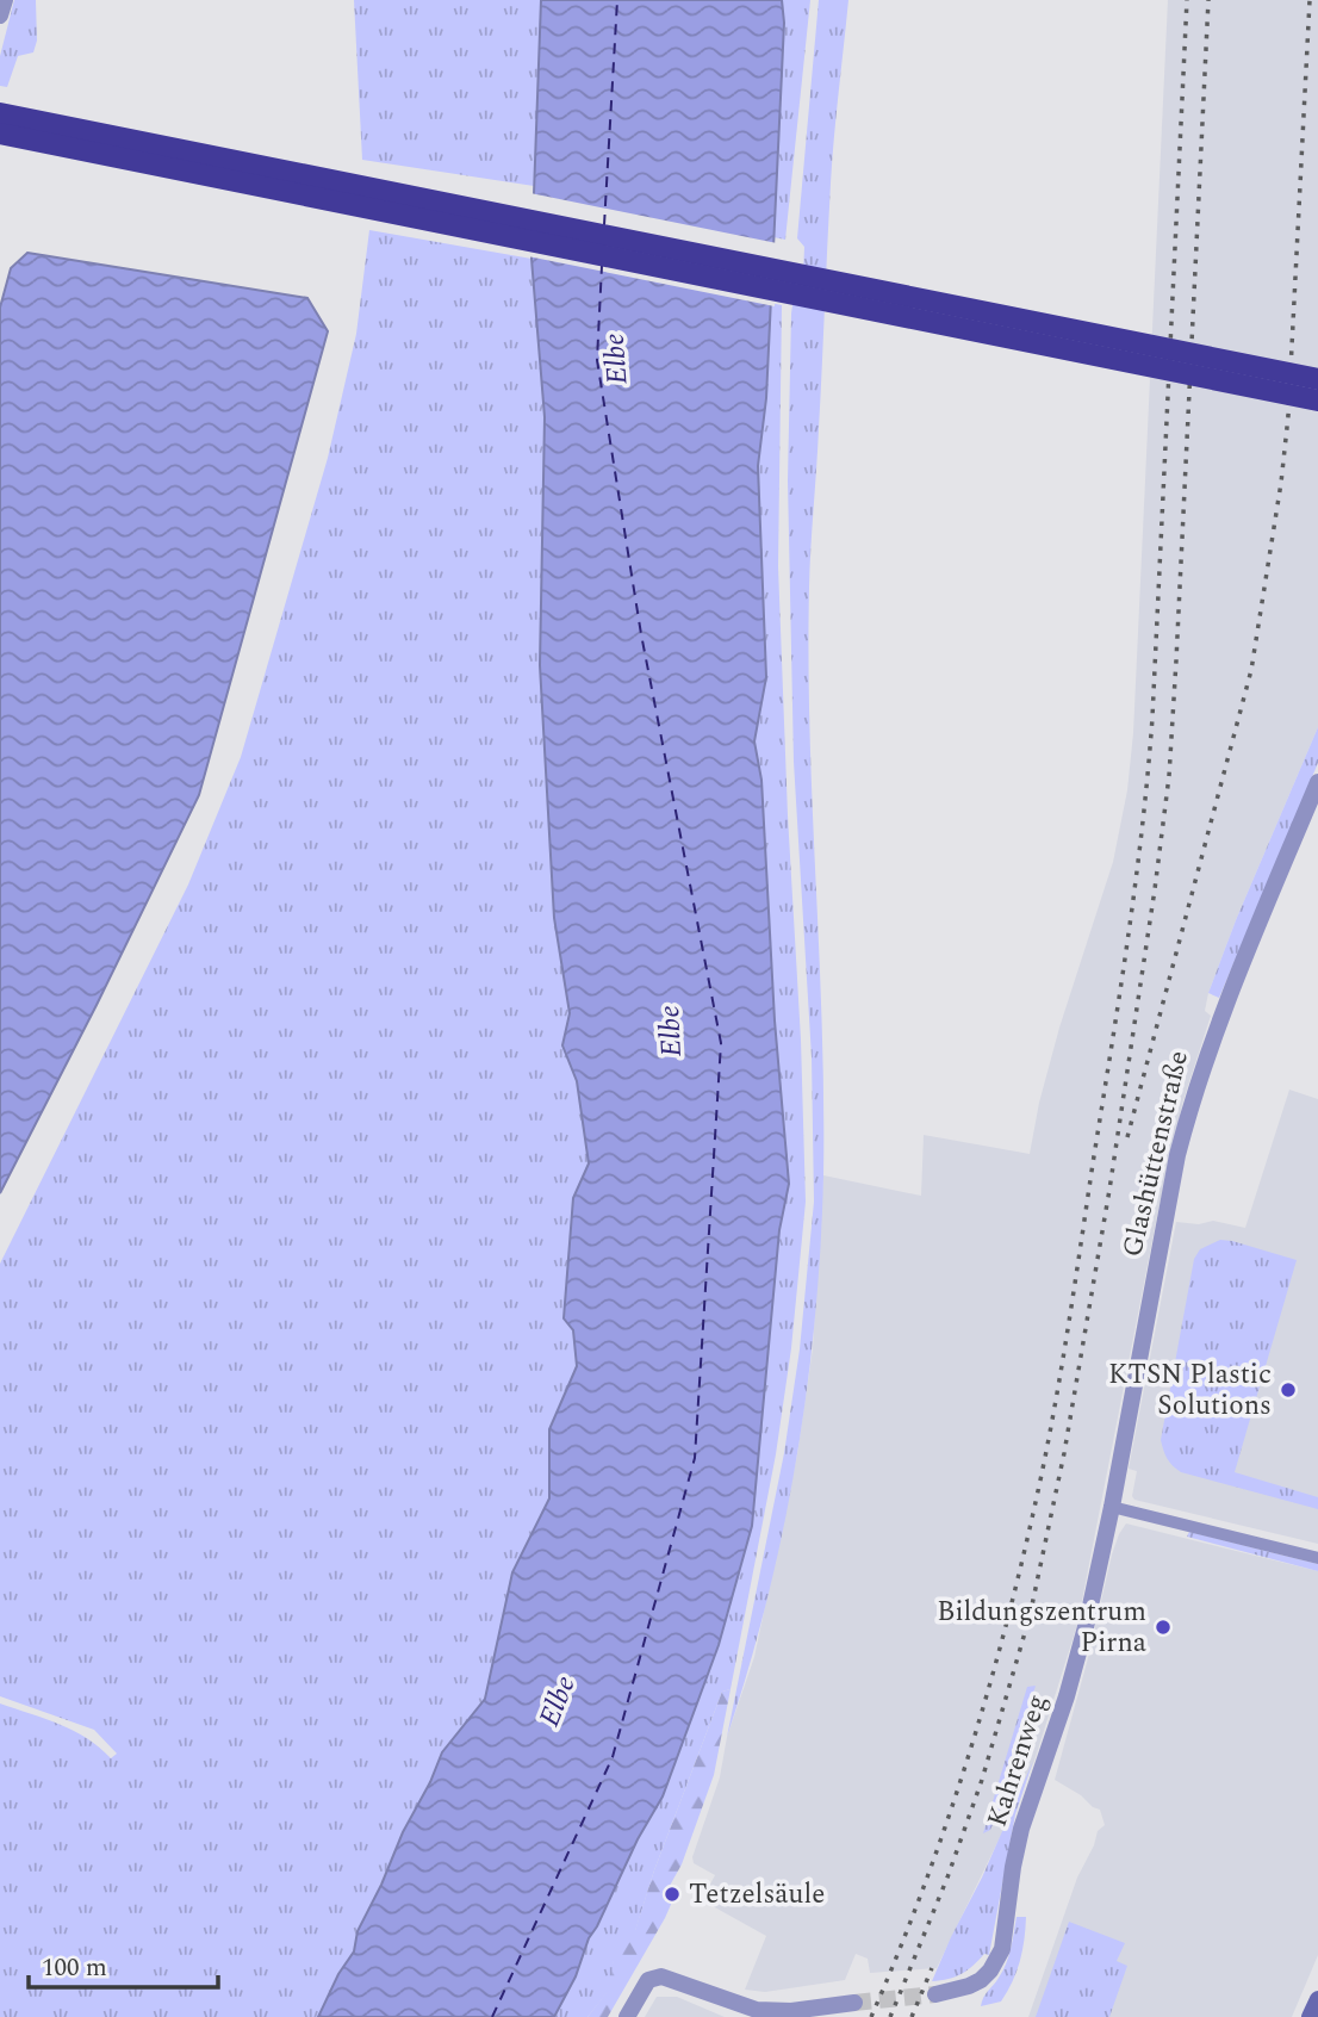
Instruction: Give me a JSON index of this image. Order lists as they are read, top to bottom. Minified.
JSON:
{"streets":{"street":["Glashüttenstraße","Kahrenweg"]},"crossings":[["Glashüttenstraße","Kahrenweg"]],"water":["Elbe"],"places":["KTSN Plastic Solutions","Bildungszentrum Pirna","Tetzelsäule"],"scale_bar":"100 m"}
